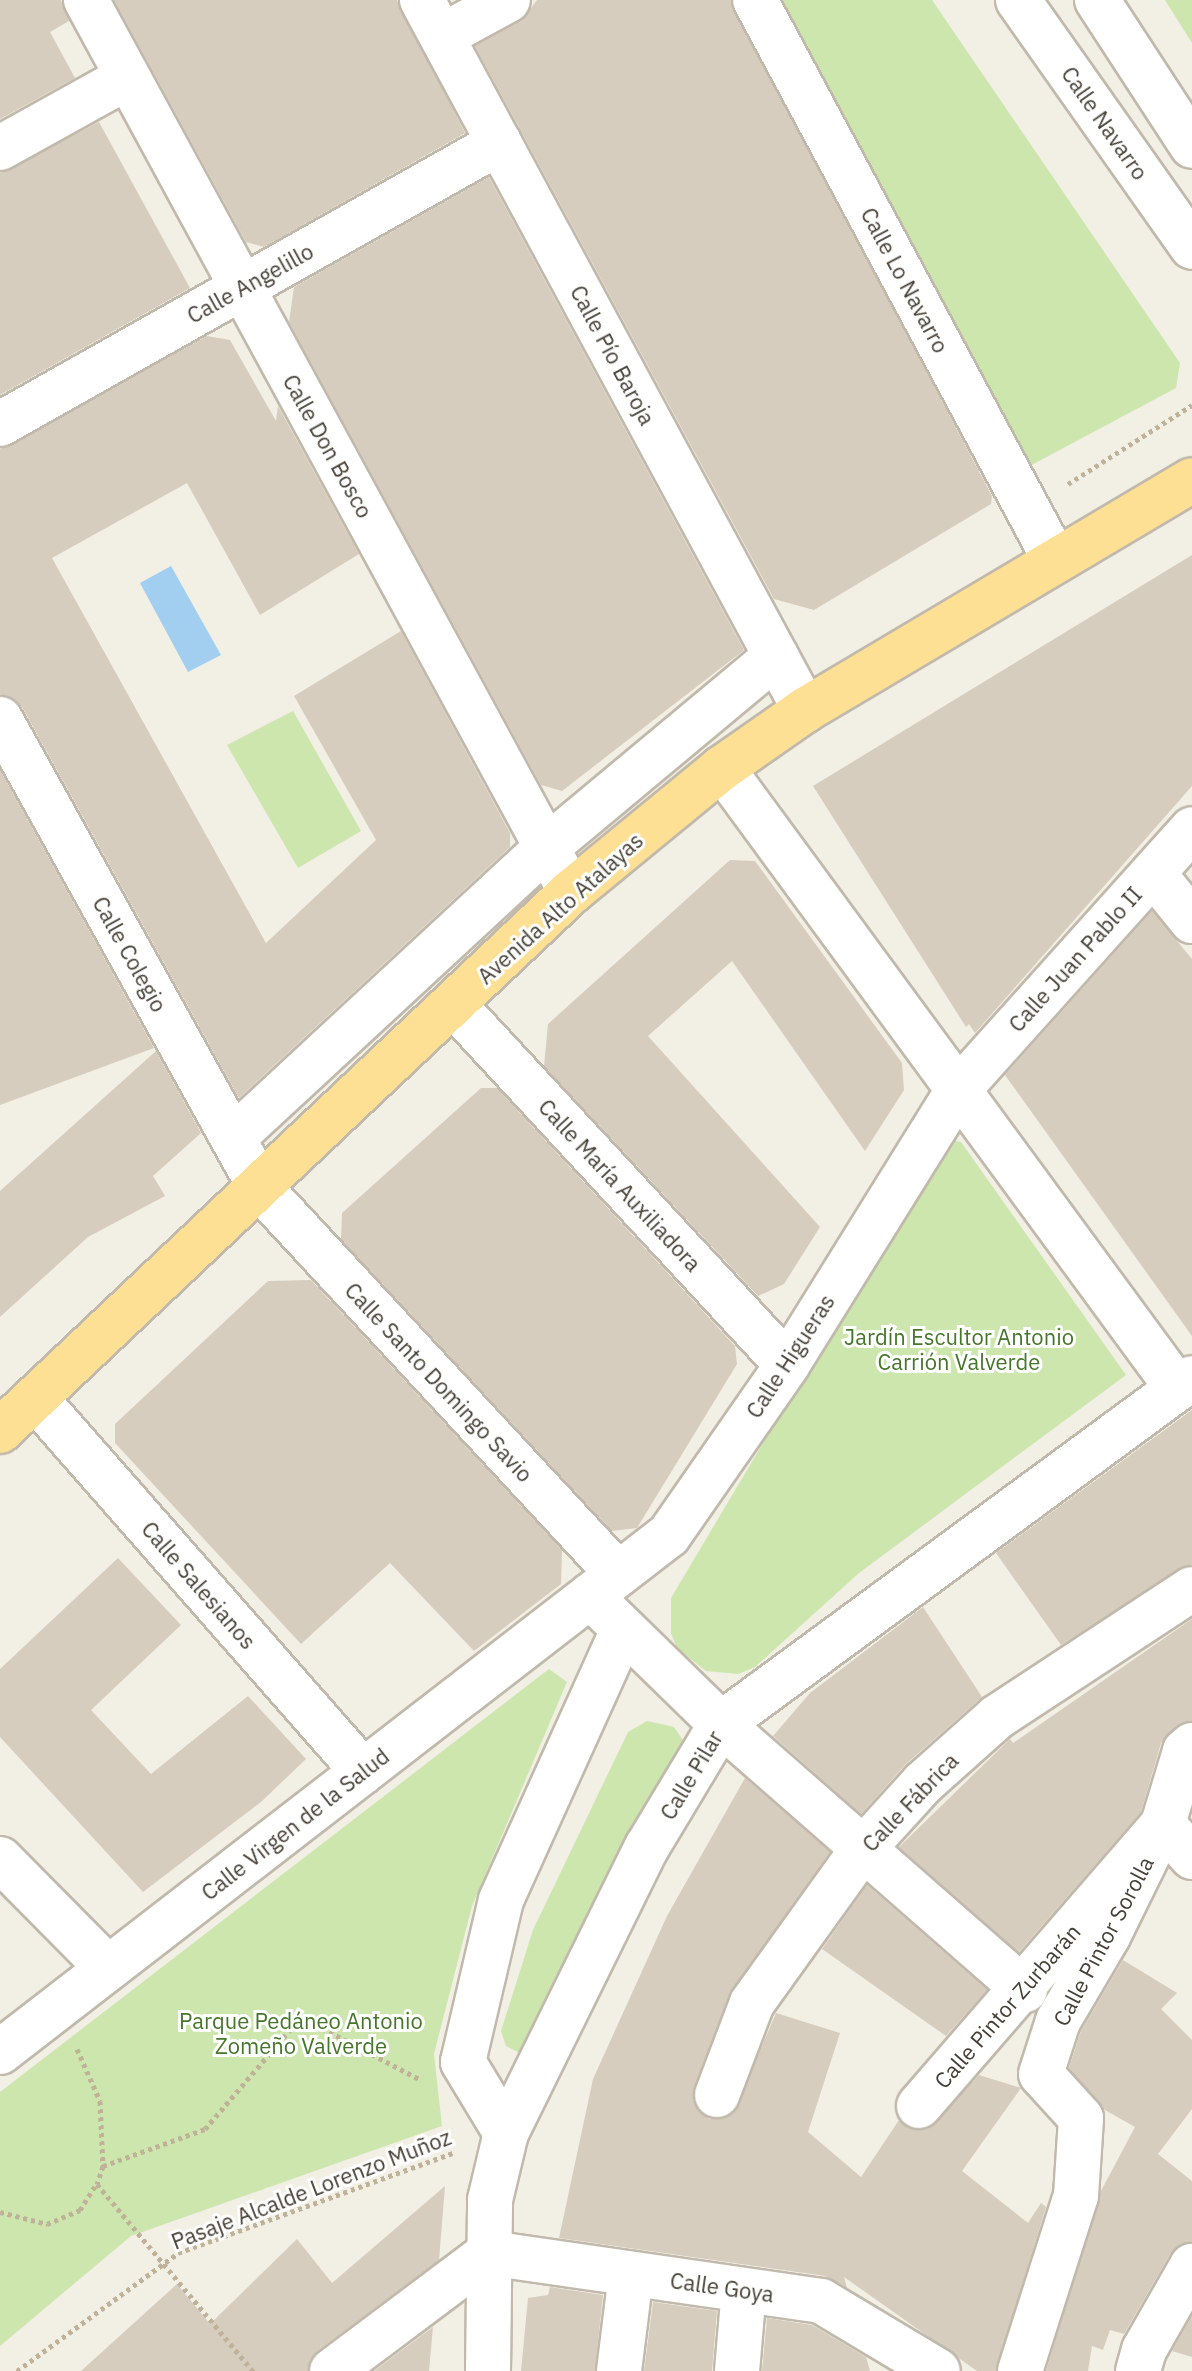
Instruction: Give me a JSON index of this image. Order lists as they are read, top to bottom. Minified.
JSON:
{"streets":{"main road":["Avenida Alto Atalayas"],"street":["Calle Navarro","Calle Lo Navarro","Calle Angelillo","Calle Pío Baroja","Calle Don Bosco","Calle Colegio","Calle Juan Pablo II","Calle María Auxiliadora","Calle Higueras","Calle Santo Domingo Savio","Calle Salesianos","Calle Pilar","Calle Fábrica","Calle Virgen de la Salud","Calle Pintor Sorolla","Calle Pintor Zurbarán","Calle Goya"],"path":["Pasaje Alcalde Lorenzo Muñoz"]},"crossings":[["Calle Lo Navarro","Avenida Alto Atalayas"],["Calle Angelillo","Calle Pío Baroja"],["Calle Angelillo","Calle Don Bosco"],["Calle Pío Baroja","Avenida Alto Atalayas"],["Calle Don Bosco","Avenida Alto Atalayas"],["Avenida Alto Atalayas","Calle Colegio"],["Avenida Alto Atalayas","Calle María Auxiliadora"],["Avenida Alto Atalayas","Calle Santo Domingo Savio"],["Avenida Alto Atalayas","Calle Salesianos"],["Calle Colegio","Calle Santo Domingo Savio"],["Calle Juan Pablo II","Calle Higueras"],["Calle María Auxiliadora","Calle Higueras"],["Calle Higueras","Calle Santo Domingo Savio"],["Calle Higueras","Calle Virgen de la Salud"],["Calle Santo Domingo Savio","Calle Pilar"],["Calle Santo Domingo Savio","Calle Fábrica"],["Calle Santo Domingo Savio","Calle Virgen de la Salud"],["Calle Santo Domingo Savio","Calle Pintor Zurbarán"],["Calle Salesianos","Calle Virgen de la Salud"],["Calle Pilar","Pasaje Alcalde Lorenzo Muñoz"],["Calle Pilar","Calle Goya"],["Calle Pintor Sorolla","Calle Pintor Zurbarán"]],"parks":["Jardín Escultor Antonio Carrión Valverde","Parque Pedáneo Antonio Zomeño Valverde"]}
